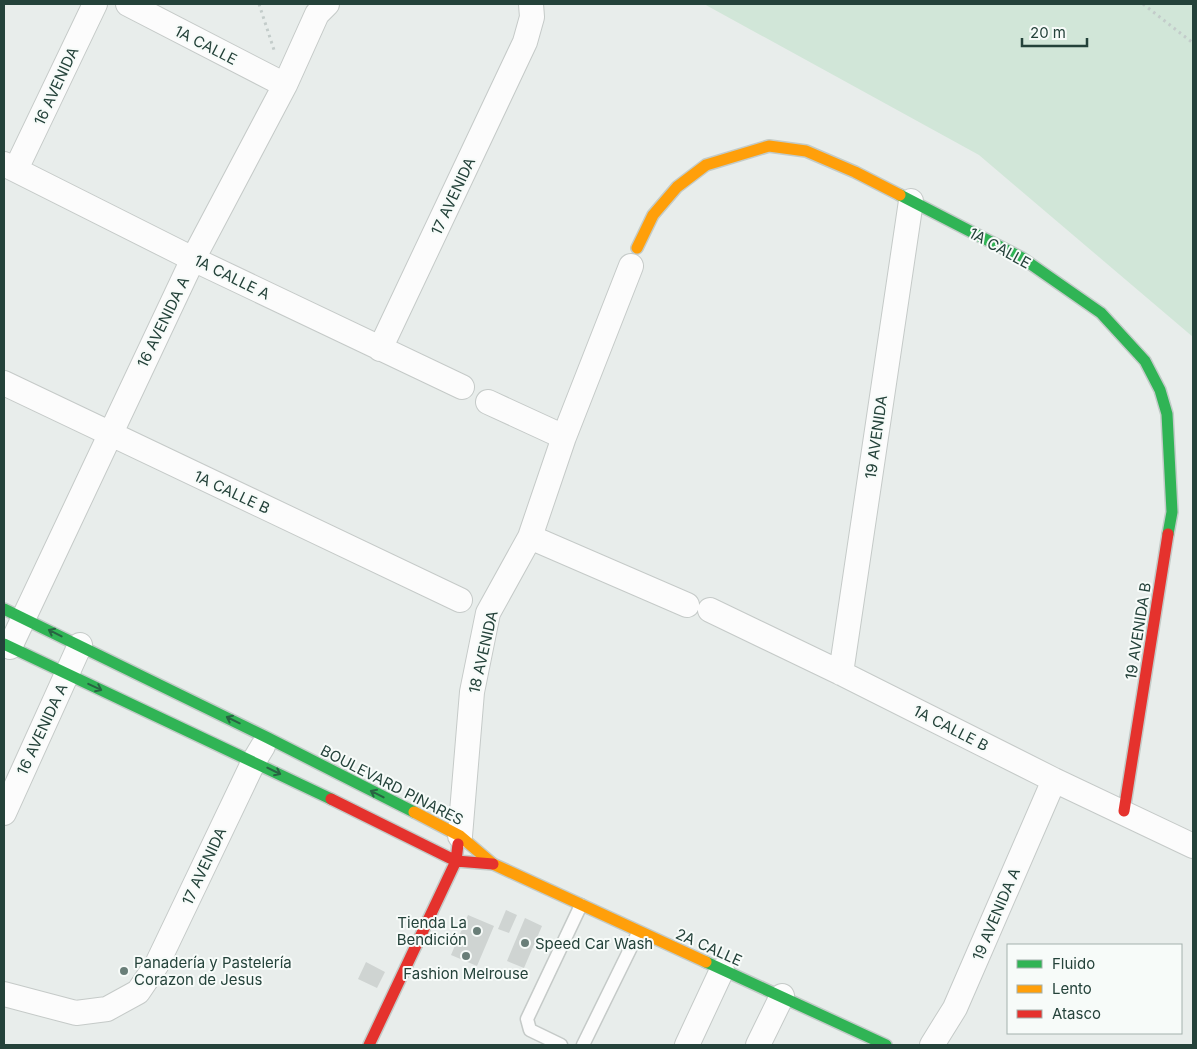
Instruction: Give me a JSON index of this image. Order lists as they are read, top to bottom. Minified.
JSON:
{"streets":{"street":["1A CALLE","16 AVENIDA","17 AVENIDA","1A CALLE A","16 AVENIDA A","19 AVENIDA","1A CALLE B","19 AVENIDA B","18 AVENIDA","BOULEVARD PINARES","19 AVENIDA A","2A CALLE"]},"crossings":[["1A CALLE","16 AVENIDA A"],["1A CALLE","19 AVENIDA"],["1A CALLE","19 AVENIDA B"],["1A CALLE","18 AVENIDA"],["16 AVENIDA","1A CALLE A"],["17 AVENIDA","1A CALLE A"],["17 AVENIDA","BOULEVARD PINARES"],["1A CALLE A","16 AVENIDA A"],["16 AVENIDA A","1A CALLE B"],["16 AVENIDA A","BOULEVARD PINARES"],["19 AVENIDA","1A CALLE B"],["1A CALLE B","19 AVENIDA B"],["1A CALLE B","19 AVENIDA A"],["18 AVENIDA","BOULEVARD PINARES"],["BOULEVARD PINARES","2A CALLE"]],"places":["Tienda La Bendición","Speed Car Wash","Fashion Melrouse","Panadería y Pastelería Corazon de Jesus"],"legend":["Fluido","Lento","Atasco"],"scale_bar":"20 m"}
